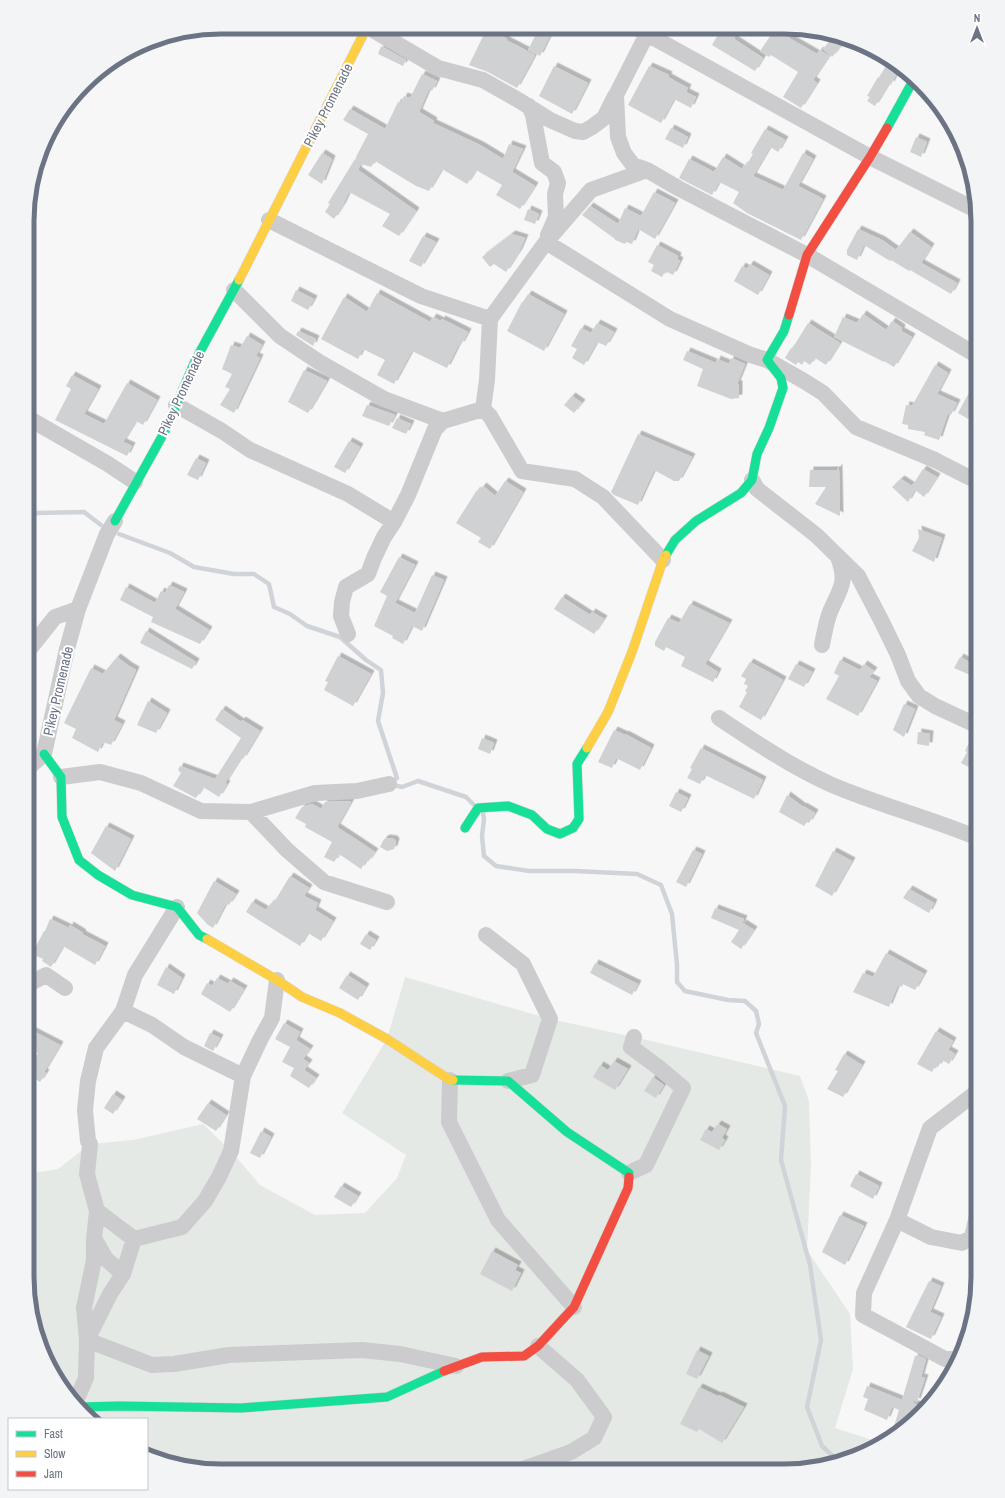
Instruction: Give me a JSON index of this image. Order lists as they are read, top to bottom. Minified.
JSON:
{"streets":{"street":["Pikey Promenade"]},"legend":["Fast","Slow","Jam"],"north":"top"}
